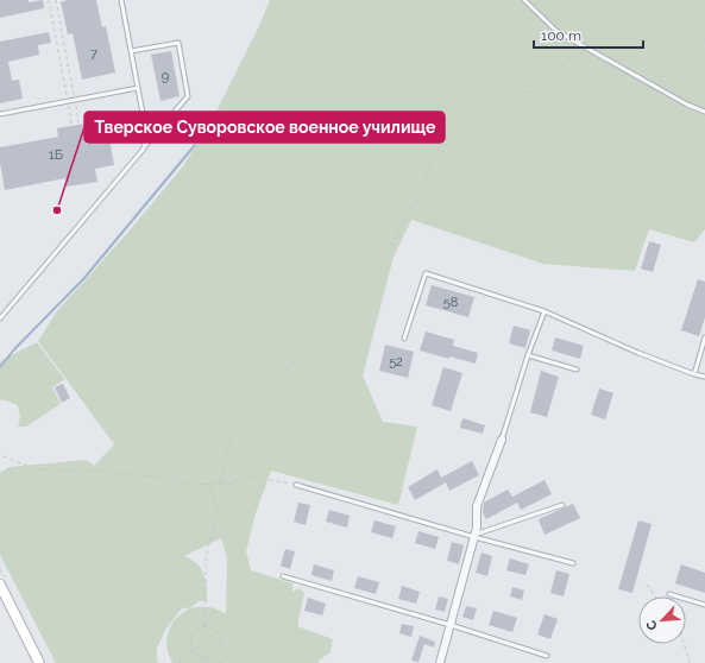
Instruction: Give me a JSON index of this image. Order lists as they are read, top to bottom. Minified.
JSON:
{"places":["Тверское Суворовское военное училище"],"house_numbers":["7","9","1Б","58","52"],"scale_bar":"100 m","north":"bottom left"}
